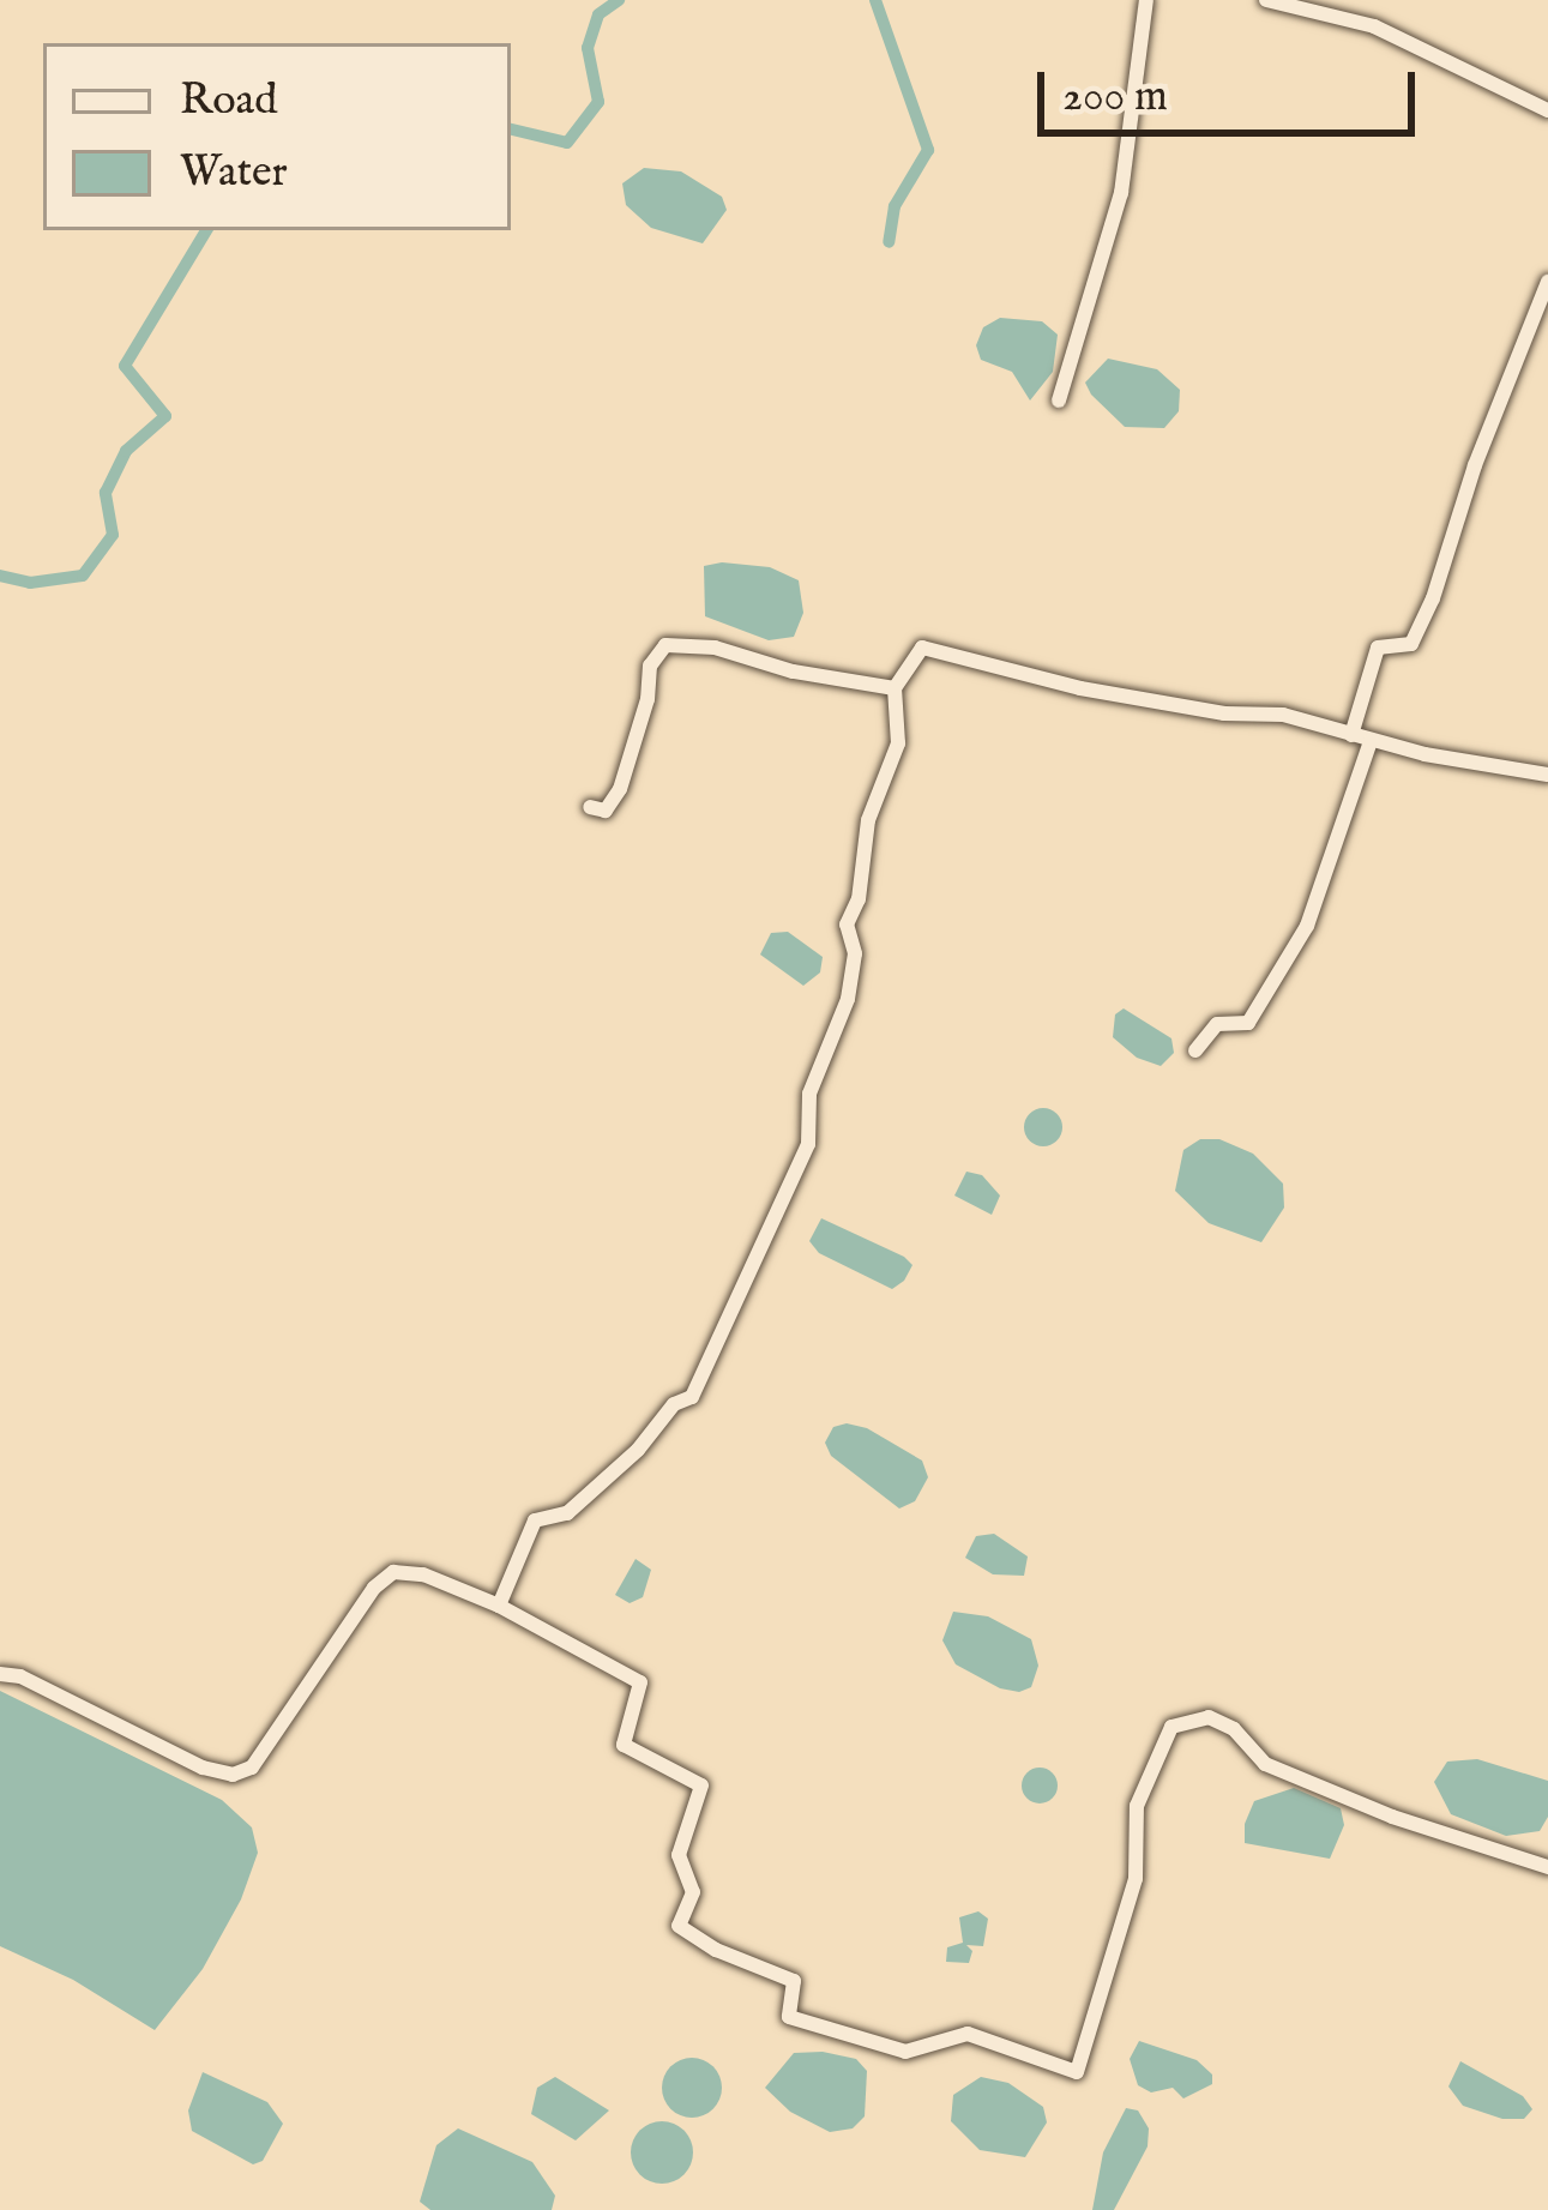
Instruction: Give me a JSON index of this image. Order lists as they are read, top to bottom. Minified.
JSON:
{"legend":["Road","Water"],"scale_bar":"200 m"}
